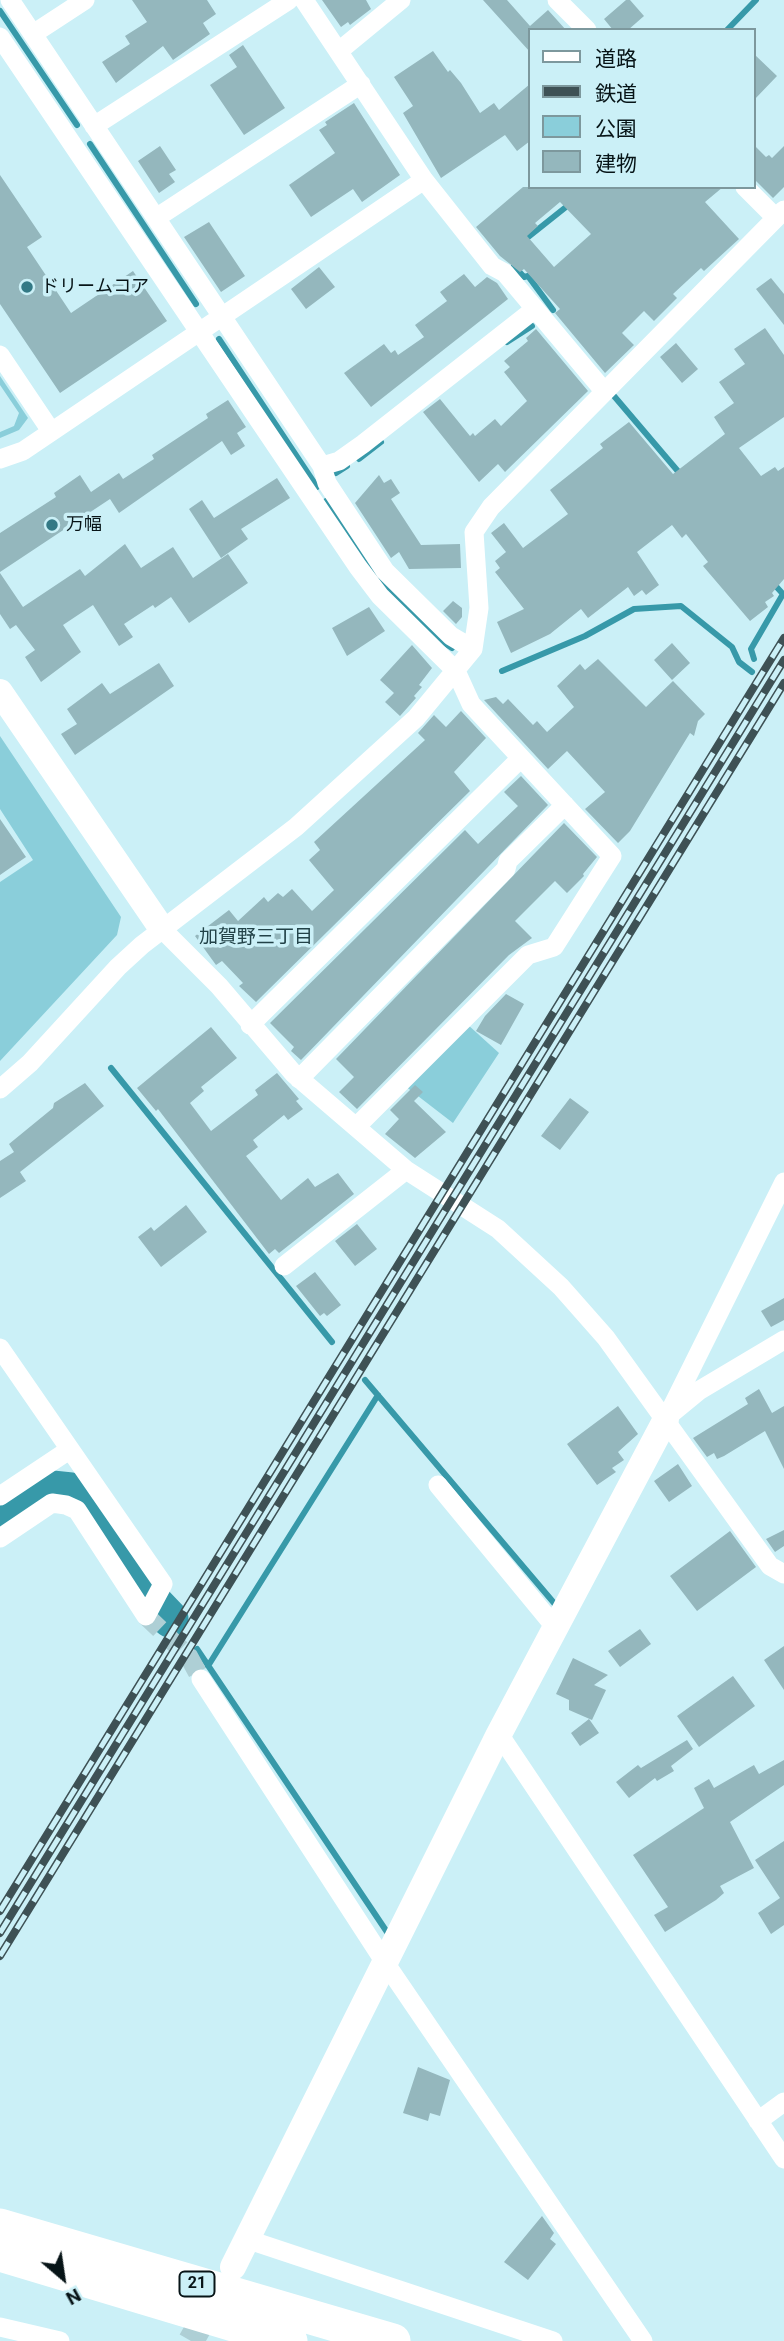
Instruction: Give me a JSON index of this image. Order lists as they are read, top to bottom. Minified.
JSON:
{"streets":{"highway":["21"]},"districts":["加賀野三丁目"],"places":["ドリームコア","万幅"],"legend":["道路","鉄道","公園","建物"],"north":"bottom right"}
